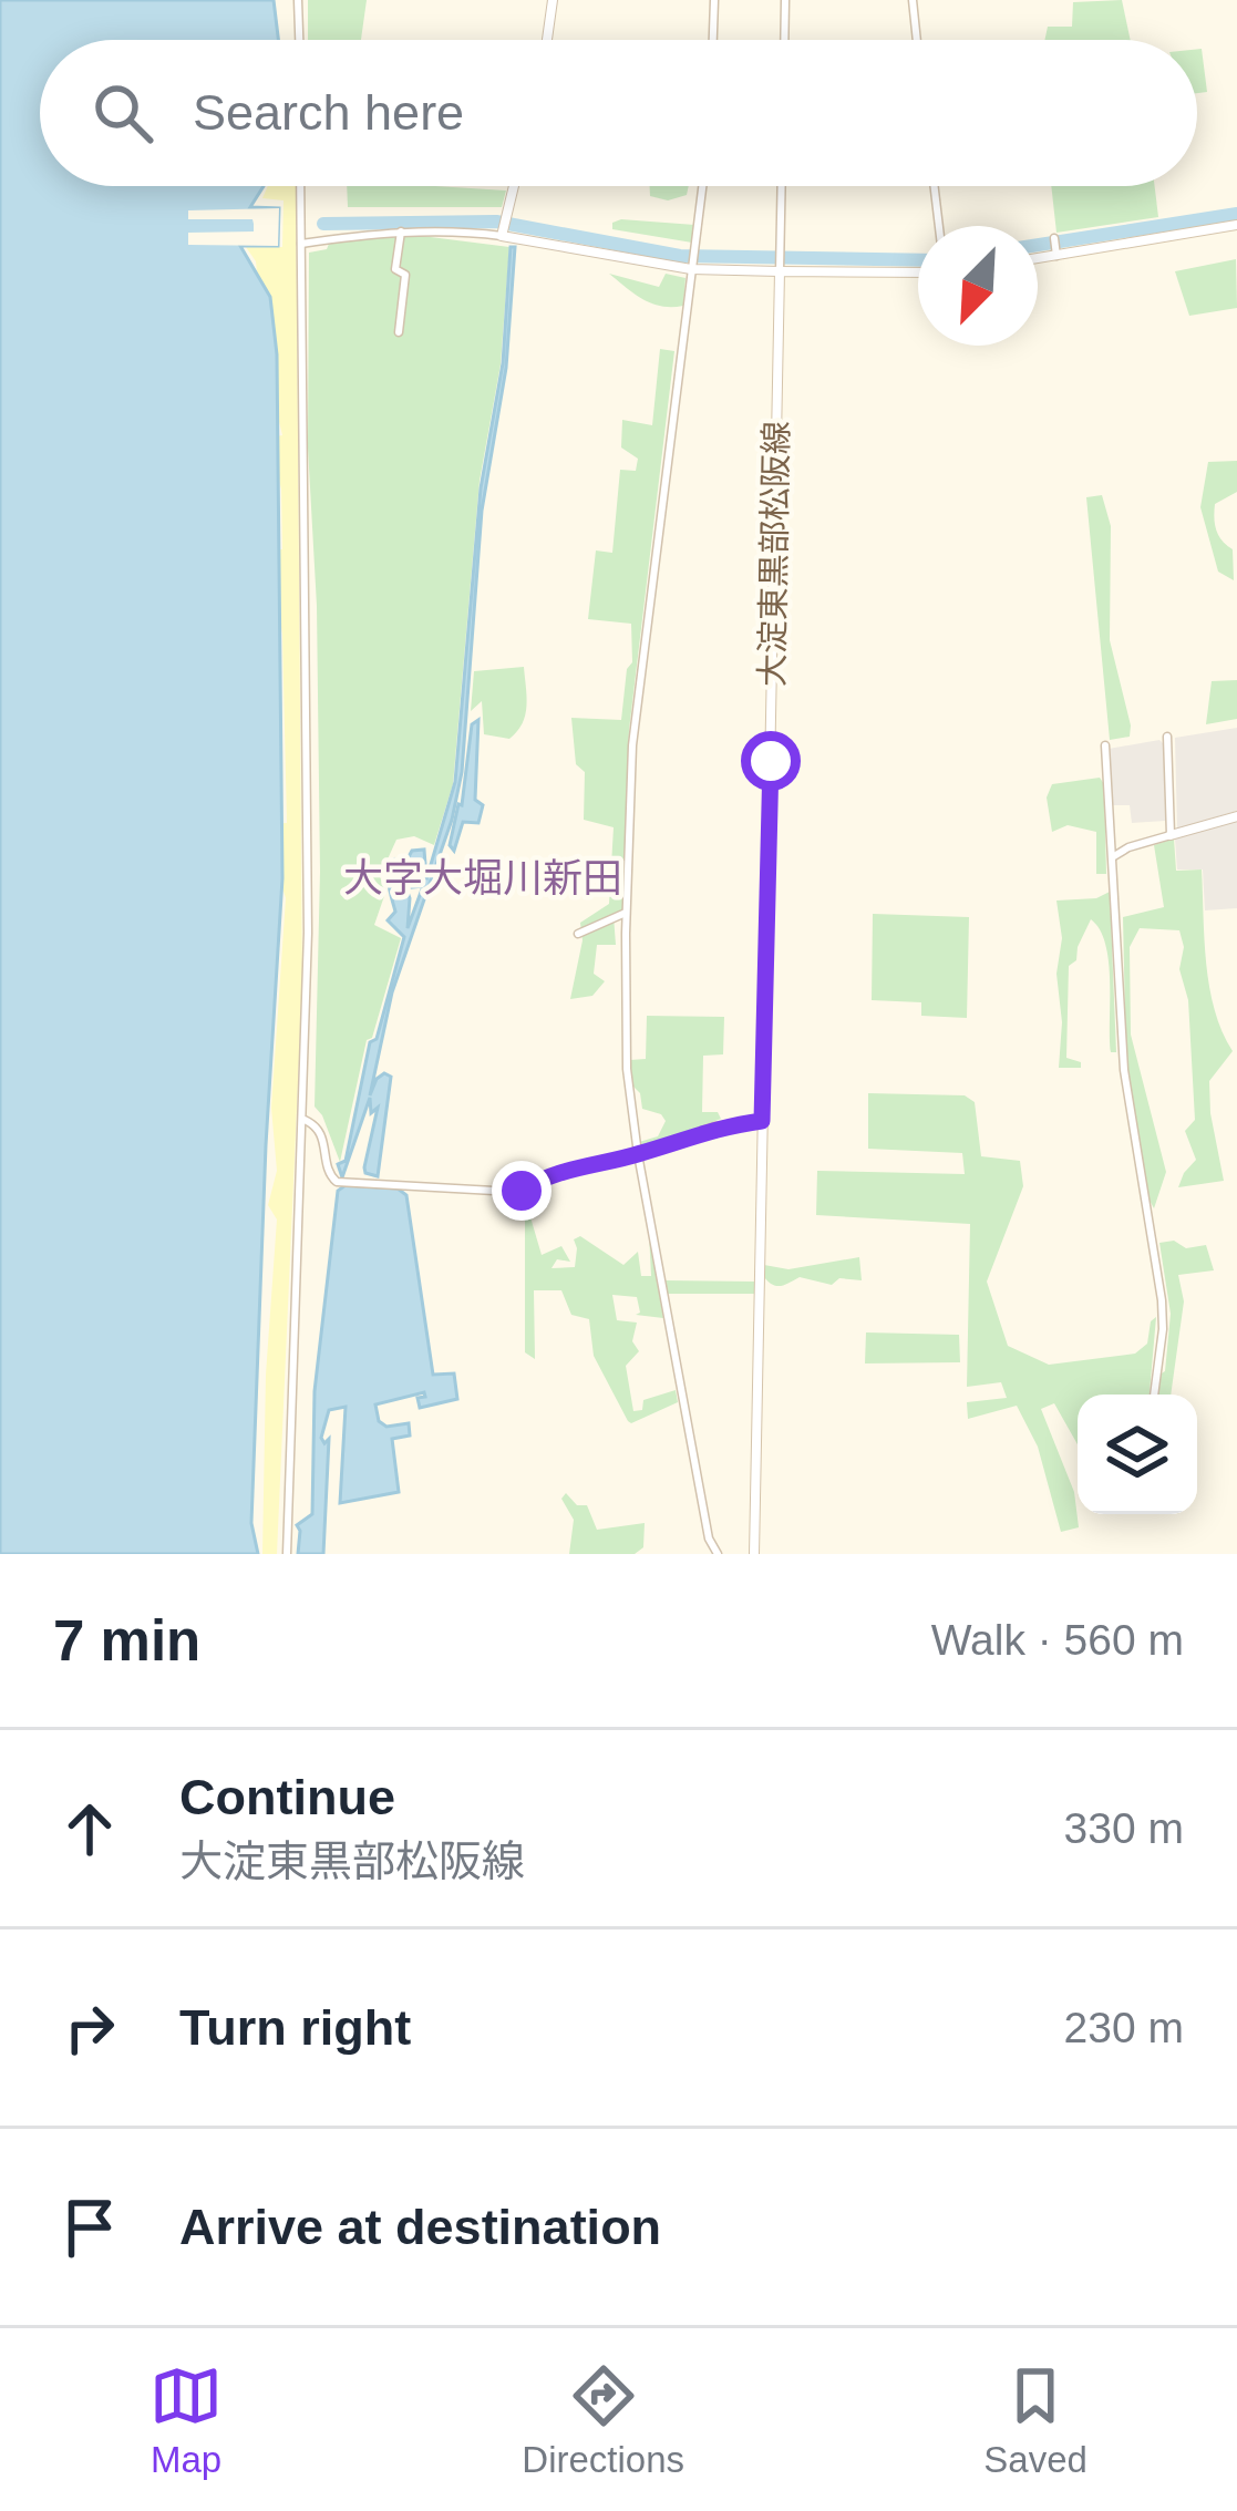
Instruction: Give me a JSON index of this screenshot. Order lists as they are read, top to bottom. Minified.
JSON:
{"streets":{"main road":["大淀東黒部松阪線"]},"districts":["大字大堀川新田"],"north":"bottom left","page":{"search":"Search here","heading":["7 min","Walk · 560 m"],"list":[["Continue","大淀東黒部松阪線","330 m"],["Turn right","230 m"],"Arrive at destination"],"nav":["Map","Directions","Saved"]}}
